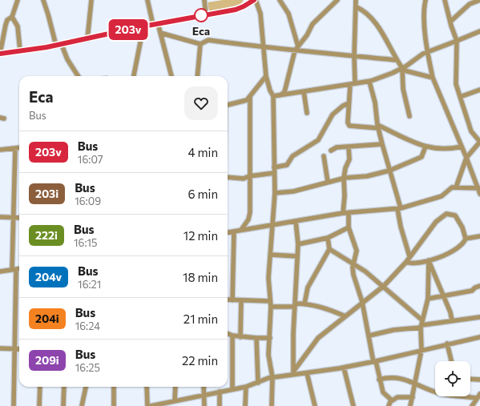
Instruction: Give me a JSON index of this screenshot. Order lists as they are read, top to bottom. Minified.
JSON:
{"places":["Eca"],"lines":["bus line 203v"],"page":{"on_map":"203v","heading":["Eca","Bus"],"list":[{"mark":"203v","name":"Bus","note":"16:07","value":"4 min"},{"mark":"203i","name":"Bus","note":"16:09","value":"6 min"},{"mark":"222i","name":"Bus","note":"16:15","value":"12 min"},{"mark":"204v","name":"Bus","note":"16:21","value":"18 min"},{"mark":"204i","name":"Bus","note":"16:24","value":"21 min"},{"mark":"209i","name":"Bus","note":"16:25","value":"22 min"}]}}
